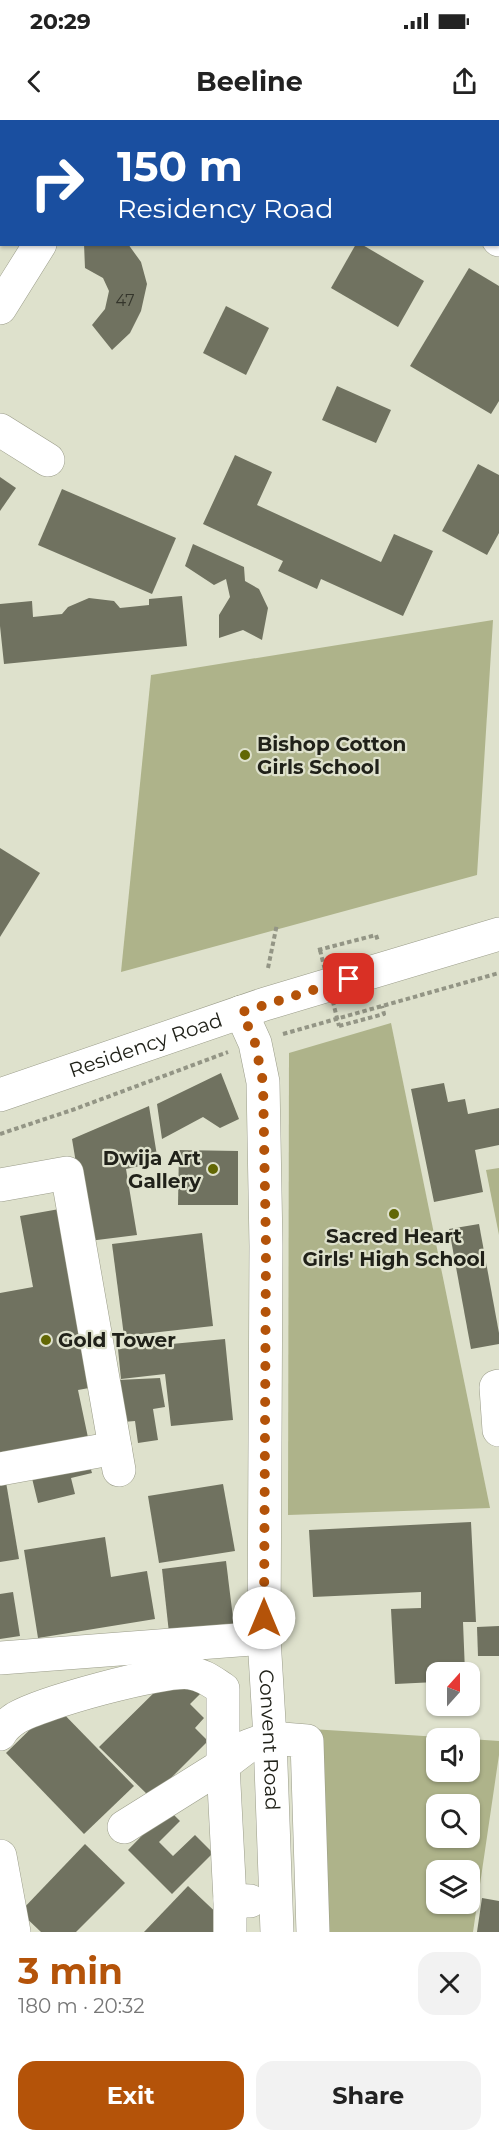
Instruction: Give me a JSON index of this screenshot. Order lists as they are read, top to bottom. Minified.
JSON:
{"streets":{"street":["Residency Road","Convent Road"]},"crossings":[["Residency Road","Convent Road"]],"places":["Bishop Cotton Girls School","Dwija Art Gallery","Sacred Heart Girls' High School","Gold Tower"],"house_numbers":["47"],"north":"top","page":{"status":"20:29","header":"Beeline","turn":["150 m","Residency Road"],"heading":["3 min","180 m · 20:32"],"buttons":["Exit","Share"]}}
